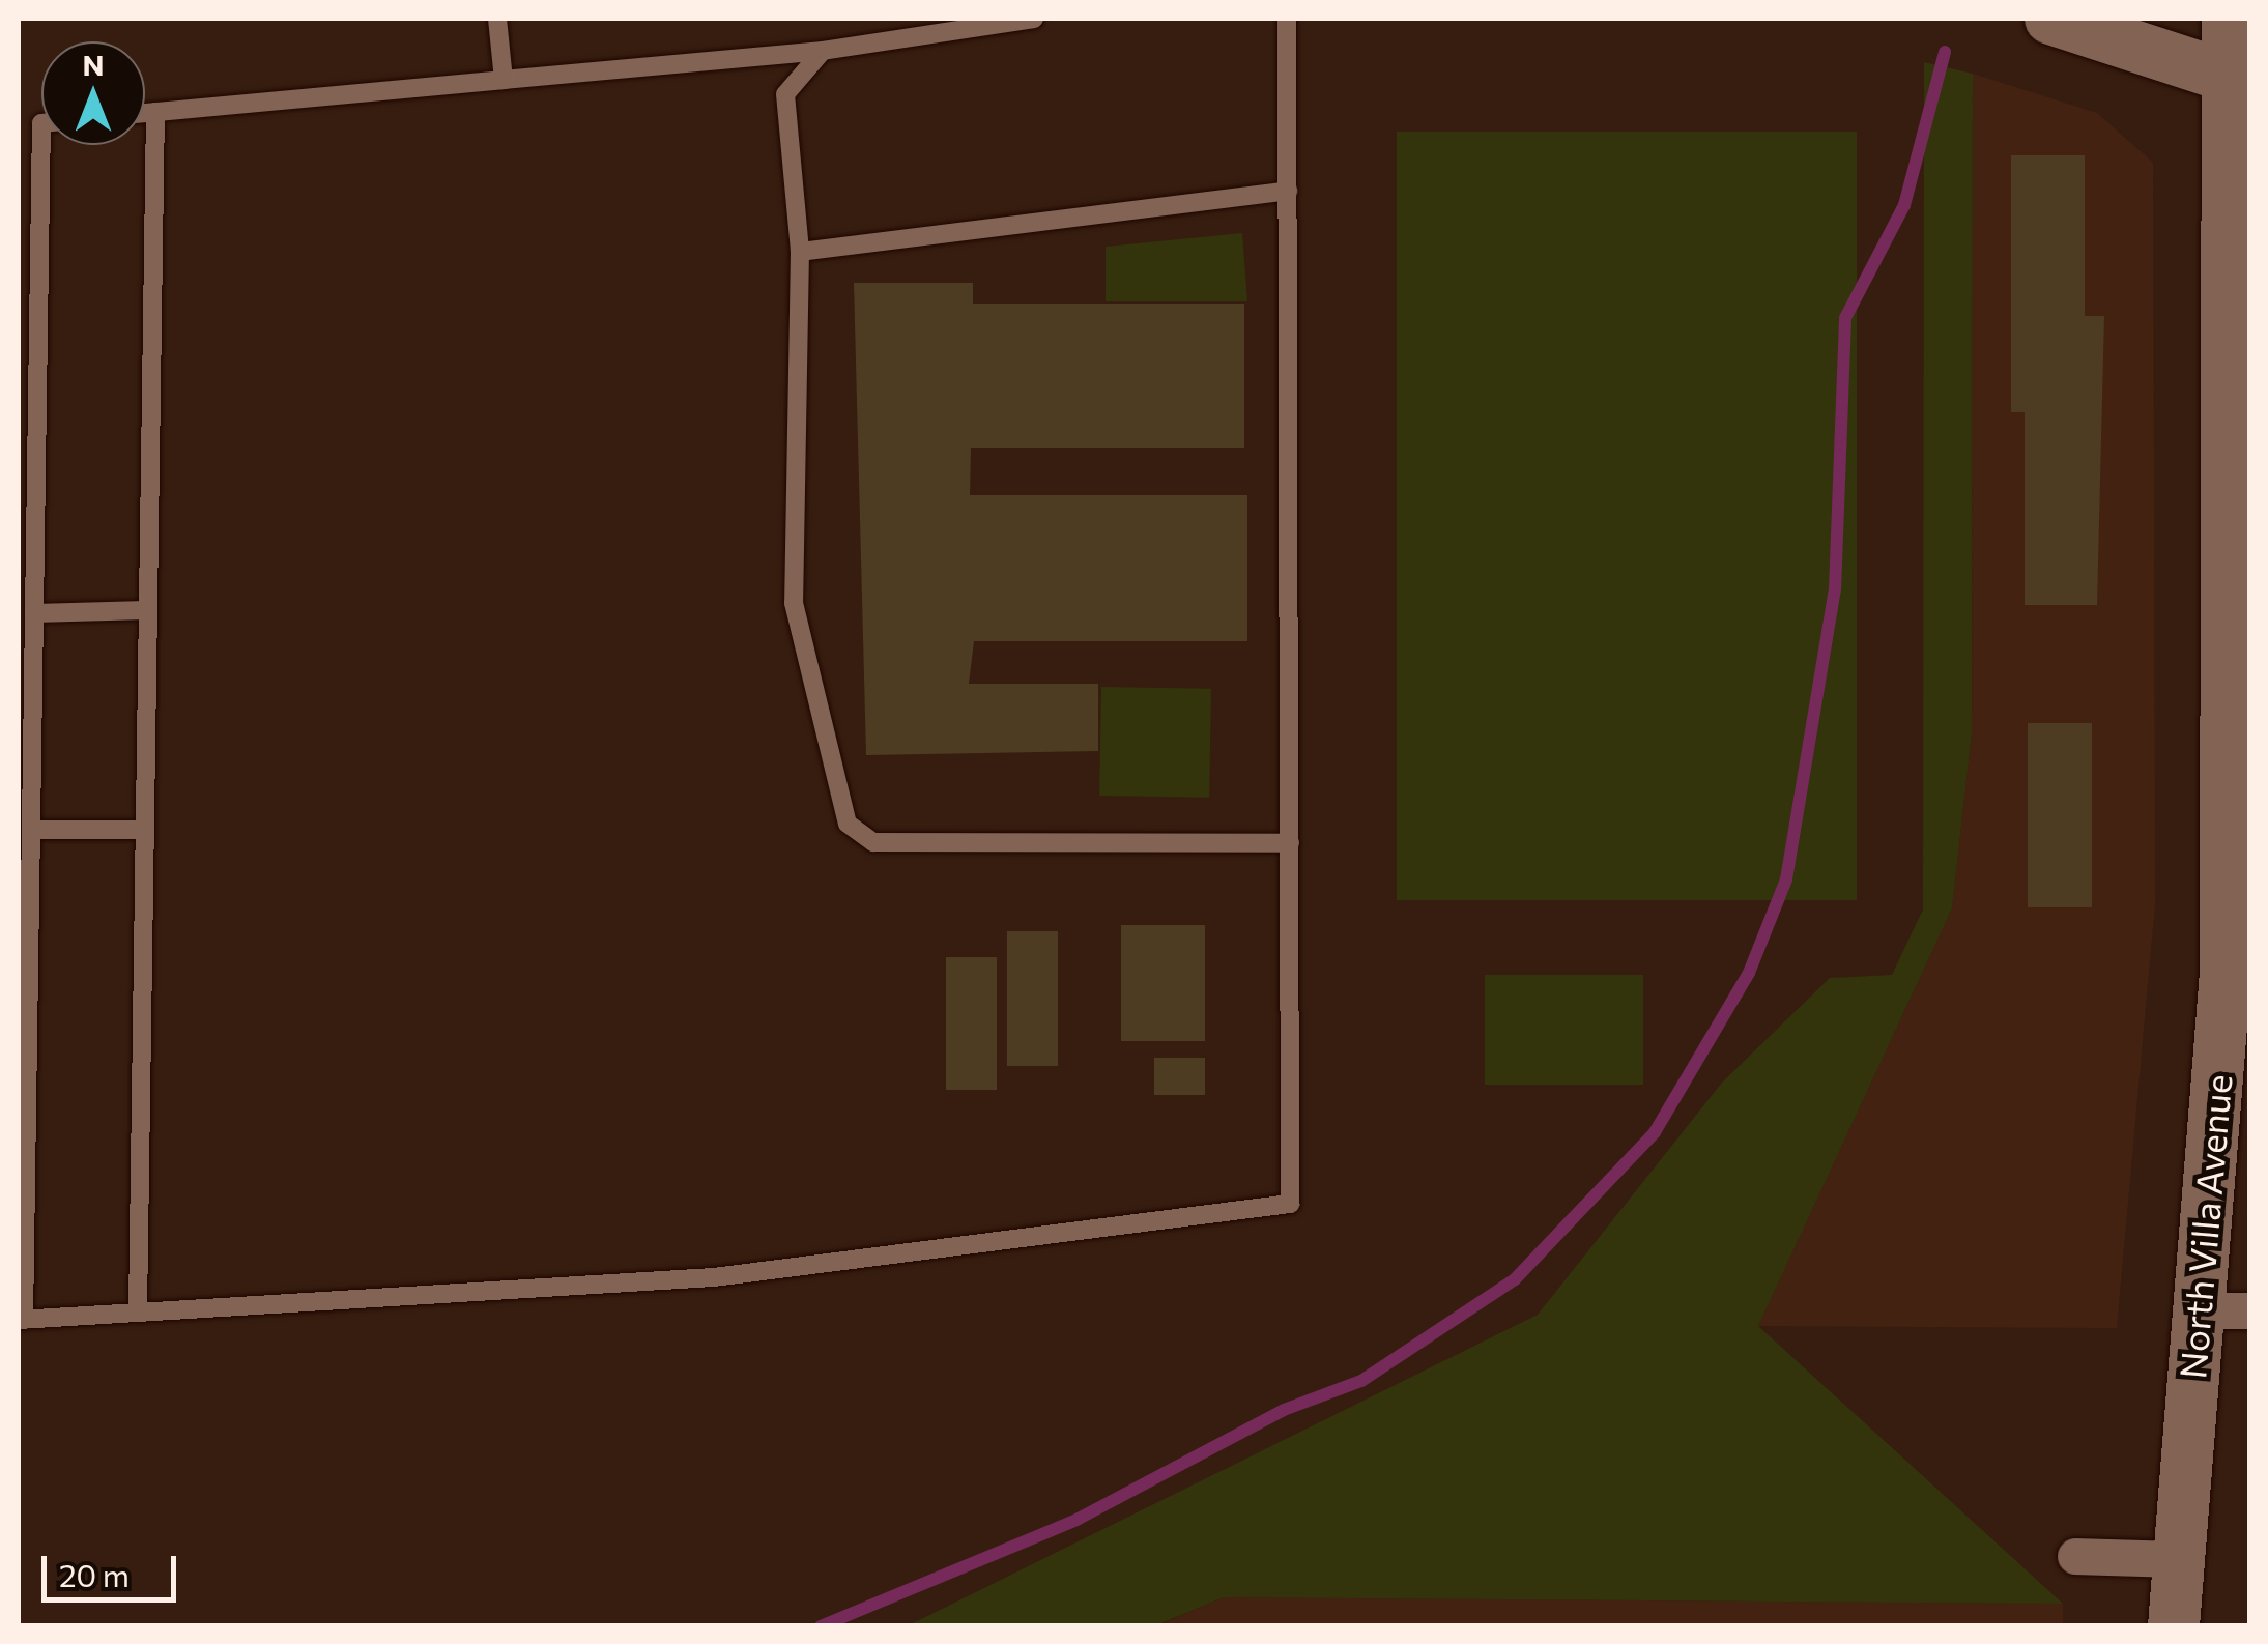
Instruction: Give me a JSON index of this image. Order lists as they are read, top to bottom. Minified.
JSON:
{"streets":{"main road":["North Villa Avenue"]},"scale_bar":"20 m","north":"top"}
